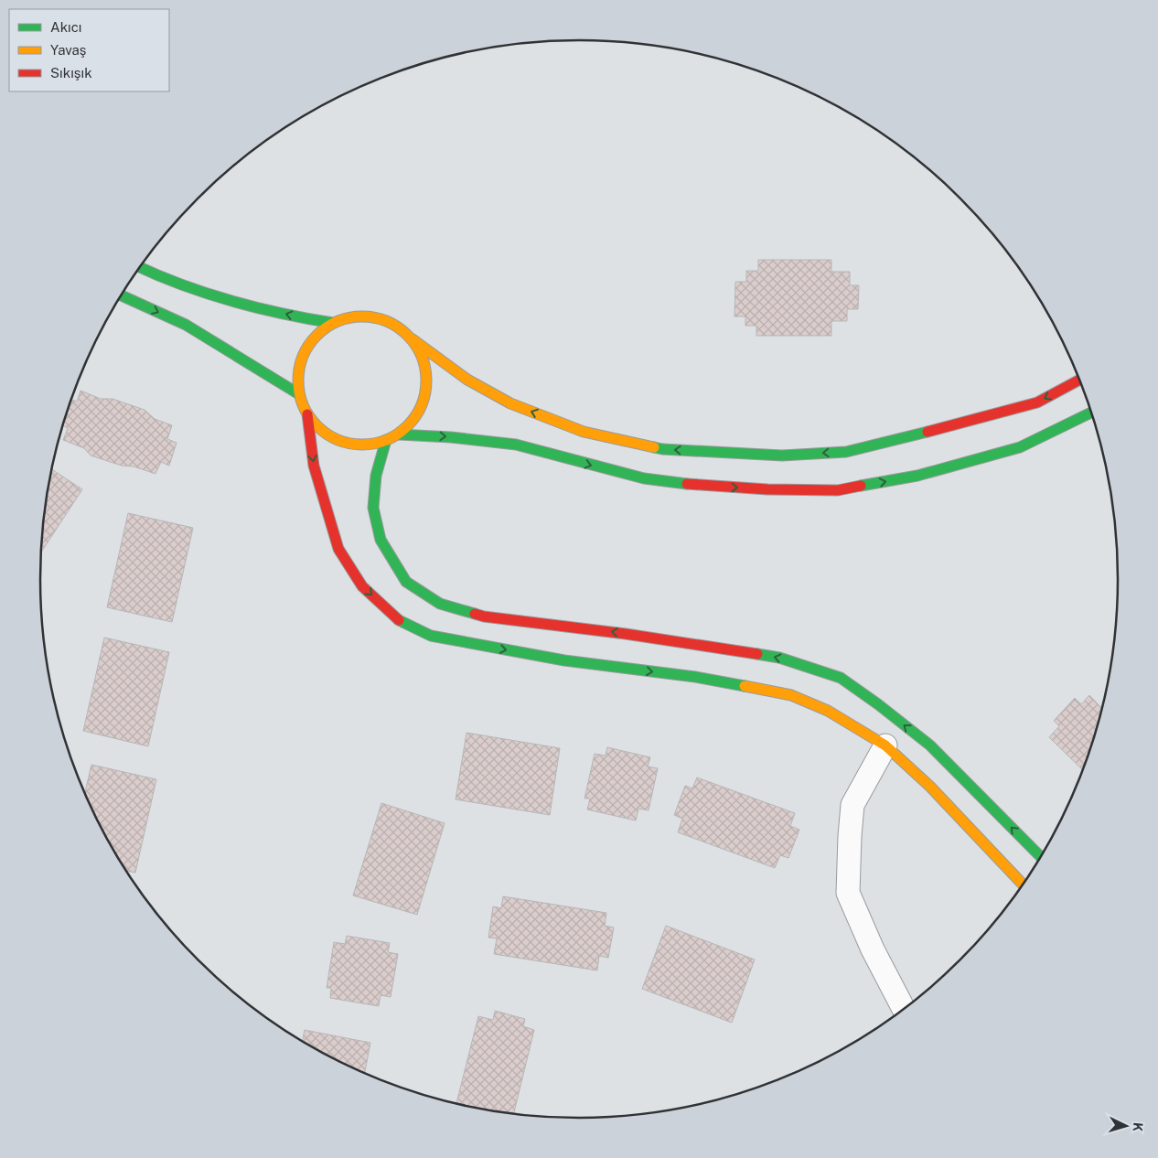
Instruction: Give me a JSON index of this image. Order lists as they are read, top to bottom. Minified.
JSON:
{"legend":["Akıcı","Yavaş","Sıkışık"],"north":"right"}
